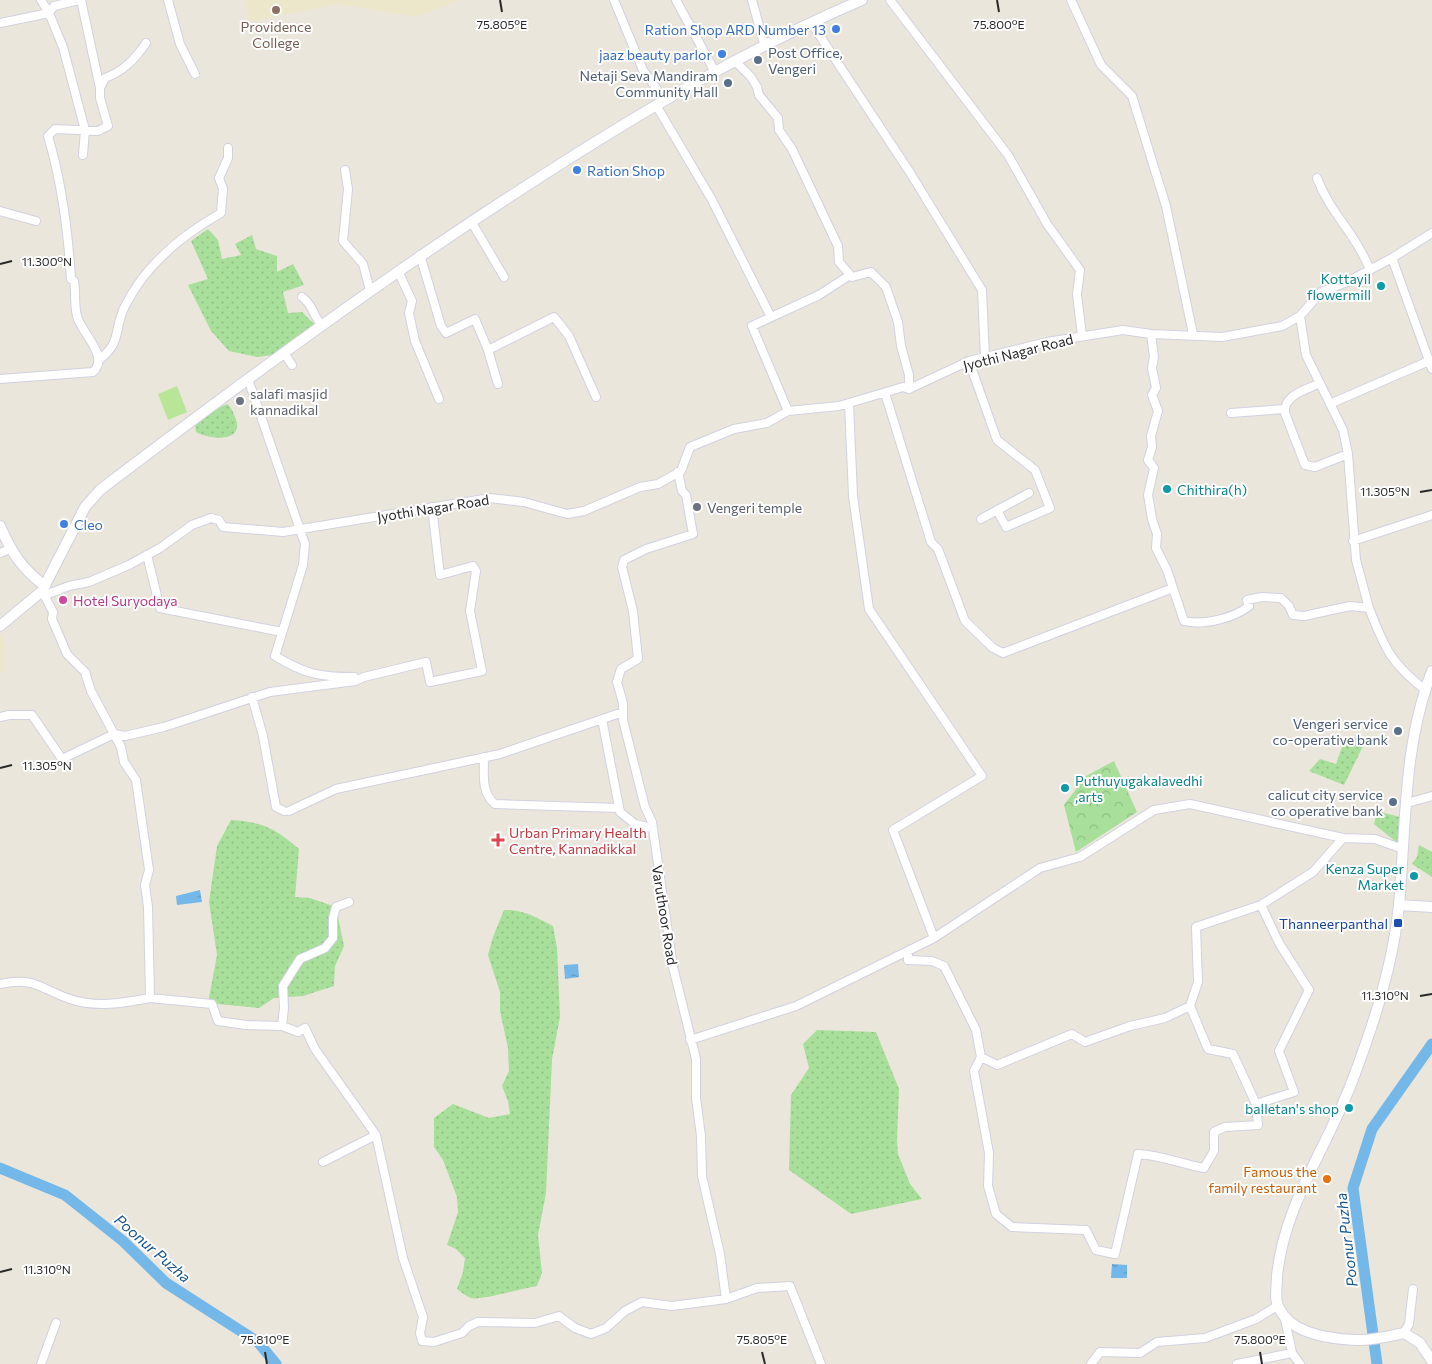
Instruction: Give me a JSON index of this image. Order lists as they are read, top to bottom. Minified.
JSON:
{"streets":{"street":["Jyothi Nagar Road","Varuthoor Road"]},"crossings":[["Jyothi Nagar Road","Varuthoor Road"]],"water":["Poonur Puzha"],"places":{"other":["Providence College","Ration Shop ARD Number 13","jaaz beauty parlor","Post Office, Vengeri","Netaji Seva Mandiram Community Hall","Ration Shop","Kottayil flowermill","salafi masjid kannadikal","Chithira(h)","Vengeri temple","Cleo","Hotel Suryodaya","Vengeri service co-operative bank","Puthuyugakalavedhi ,arts","calicut city service co operative bank","Kenza Super Market","balletan's shop","Famous the family restaurant"],"health":["Urban Primary Health Centre, Kannadikkal"],"transit":["Thanneerpanthal"]},"coordinates":["75.805°E","75.800°E","11.300°N","11.305°N","11.310°N","75.810°E"]}
